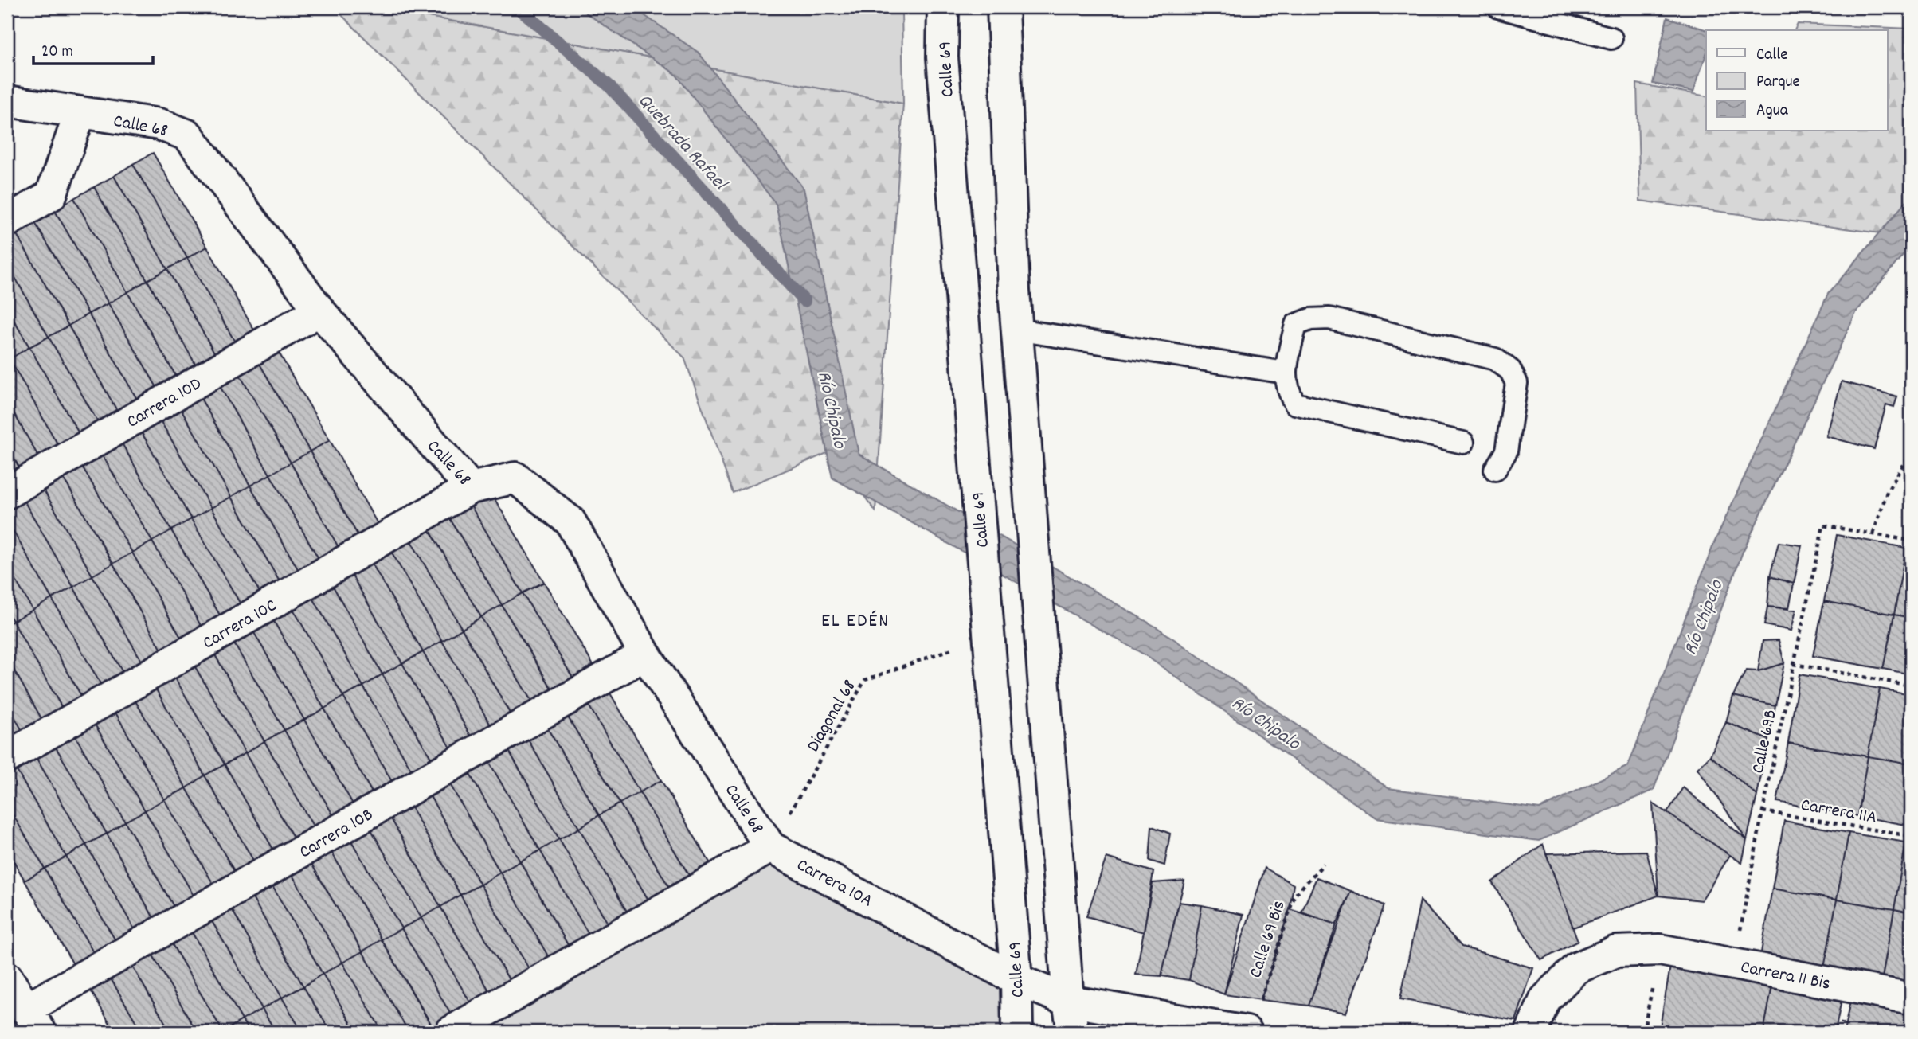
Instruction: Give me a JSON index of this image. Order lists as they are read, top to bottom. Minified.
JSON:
{"streets":{"street":["Calle 69","Calle 68","Carrera 10D","Carrera 10C","Carrera 10B","Carrera 10A","Carrera 11 Bis"],"path":["Diagonal 68","Calle 69B","Carrera 11A","Calle 69 Bis"]},"crossings":[["Calle 69","Diagonal 68"],["Calle 69","Carrera 10A"],["Calle 68","Carrera 10D"],["Calle 68","Carrera 10C"],["Calle 68","Diagonal 68"],["Calle 68","Carrera 10B"],["Calle 68","Carrera 10A"],["Diagonal 68","Carrera 10A"],["Calle 69B","Carrera 11A"],["Calle 69B","Carrera 11 Bis"],["Carrera 10A","Calle 69 Bis"]],"districts":["EL EDÉN"],"water":["Quebrada Rafael","Río Chipalo"],"legend":["Calle","Parque","Agua"],"scale_bar":"20 m"}
